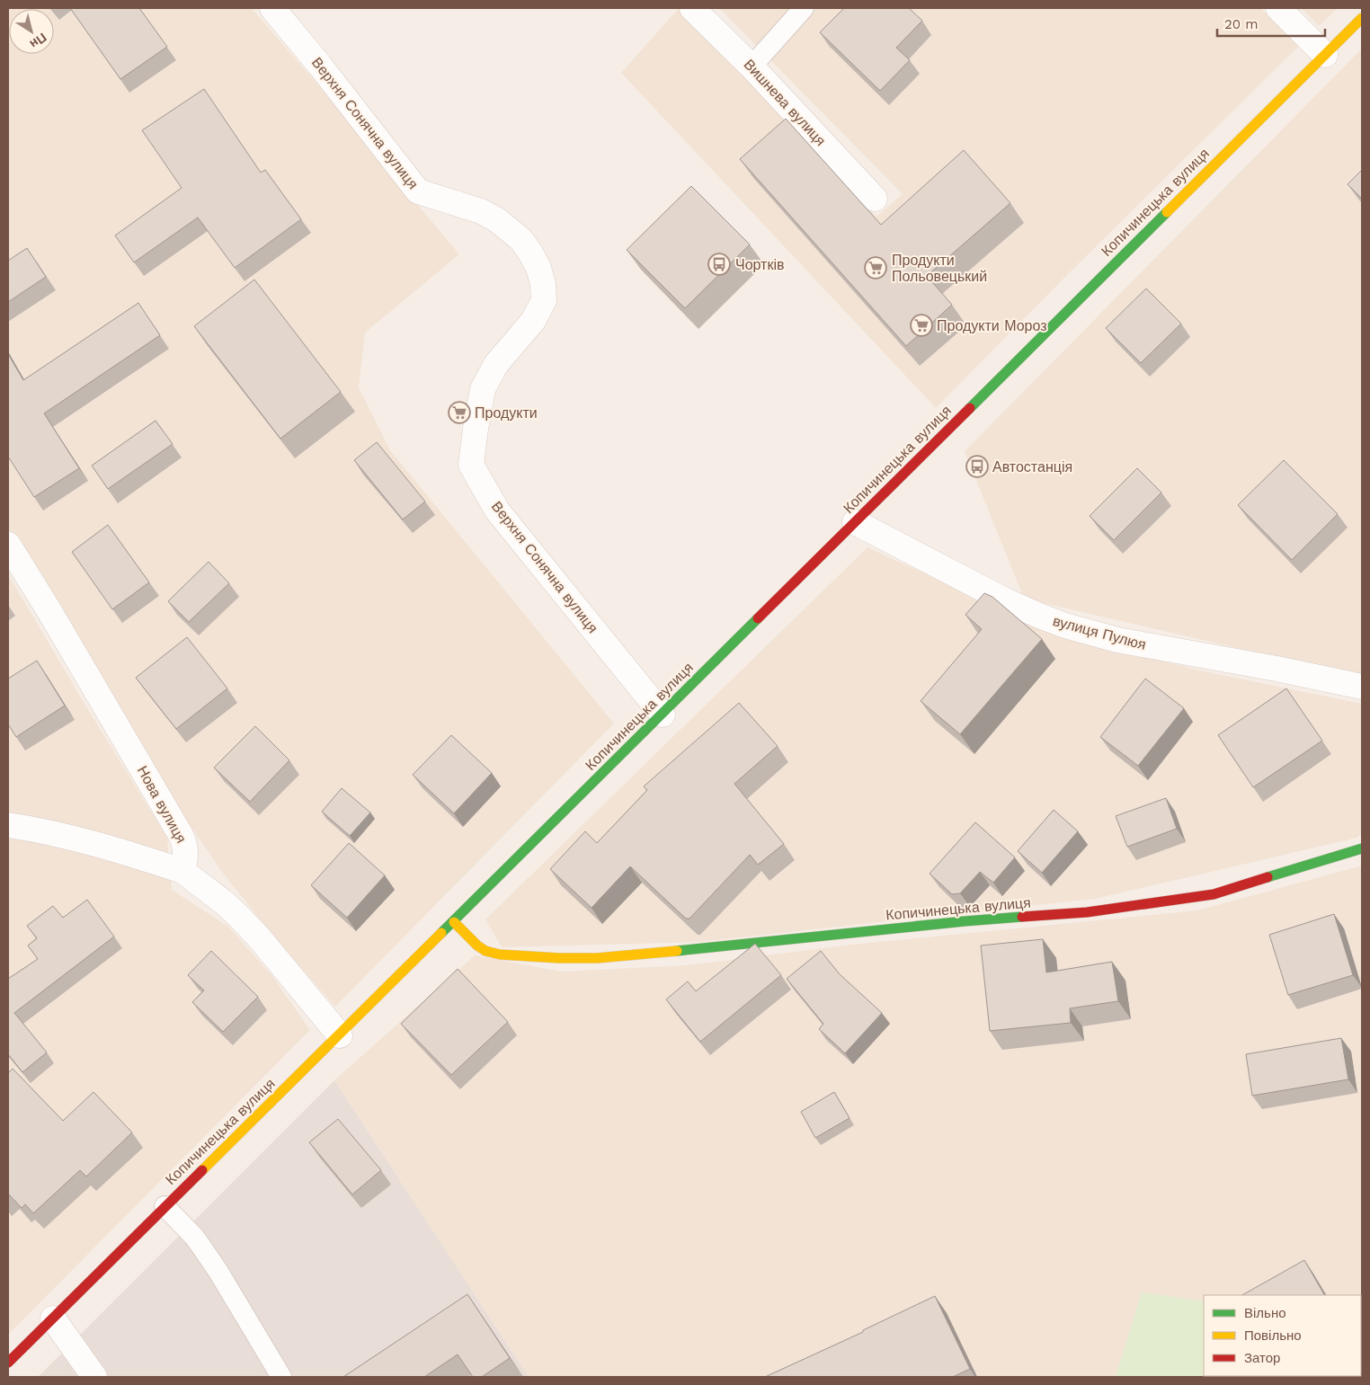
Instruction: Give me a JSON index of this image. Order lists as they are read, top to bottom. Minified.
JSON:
{"streets":{"main road":["Копичинецька вулиця"],"street":["Вишнева вулиця","Верхня Сонячна вулиця","вулиця Пулюя","Нова вулиця"]},"crossings":[["Верхня Сонячна вулиця","Копичинецька вулиця"],["Копичинецька вулиця","вулиця Пулюя"]],"places":{"bus stop":["Чортків","Автостанція"],"supermarket":["Продукти Польовецький","Продукти Мороз","Продукти"]},"legend":["Вільно","Повільно","Затор"],"scale_bar":"20 m","north":"bottom right"}
